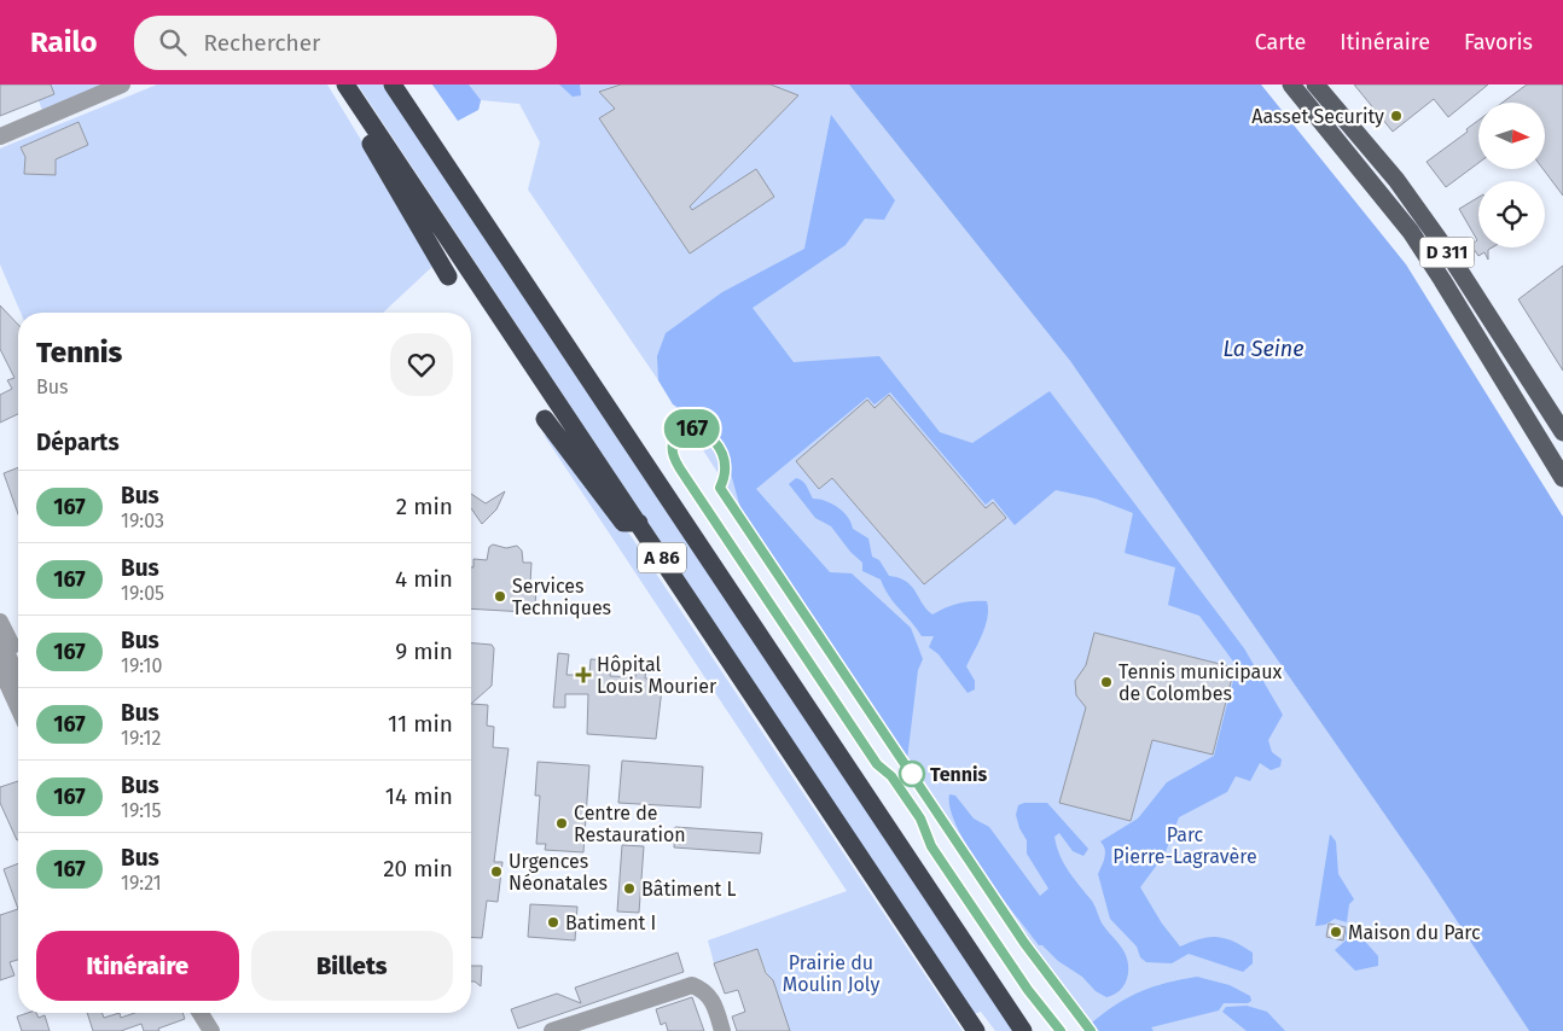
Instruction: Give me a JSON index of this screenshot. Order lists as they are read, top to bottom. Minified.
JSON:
{"streets":{"highway":["A 86"],"main road":["D 311"]},"water":["La Seine"],"parks":["Parc Pierre-Lagravère","Prairie du Moulin Joly"],"places":{"other":["Aasset Security","Services Techniques","Tennis municipaux de Colombes","Tennis","Centre de Restauration","Urgences Néonatales","Bâtiment L","Batiment I","Maison du Parc"],"health":["Hôpital Louis Mourier"]},"lines":["bus line 167"],"north":"right","page":{"header":"Railo","search":"Rechercher","nav":["Carte","Itinéraire","Favoris"],"on_map":"167","heading":[["Tennis","Bus"],"Départs"],"list":[{"mark":"167","name":"Bus","note":"19:03","value":"2 min"},{"mark":"167","name":"Bus","note":"19:05","value":"4 min"},{"mark":"167","name":"Bus","note":"19:10","value":"9 min"},{"mark":"167","name":"Bus","note":"19:12","value":"11 min"},{"mark":"167","name":"Bus","note":"19:15","value":"14 min"},{"mark":"167","name":"Bus","note":"19:21","value":"20 min"}],"buttons":["Itinéraire","Billets"]}}
